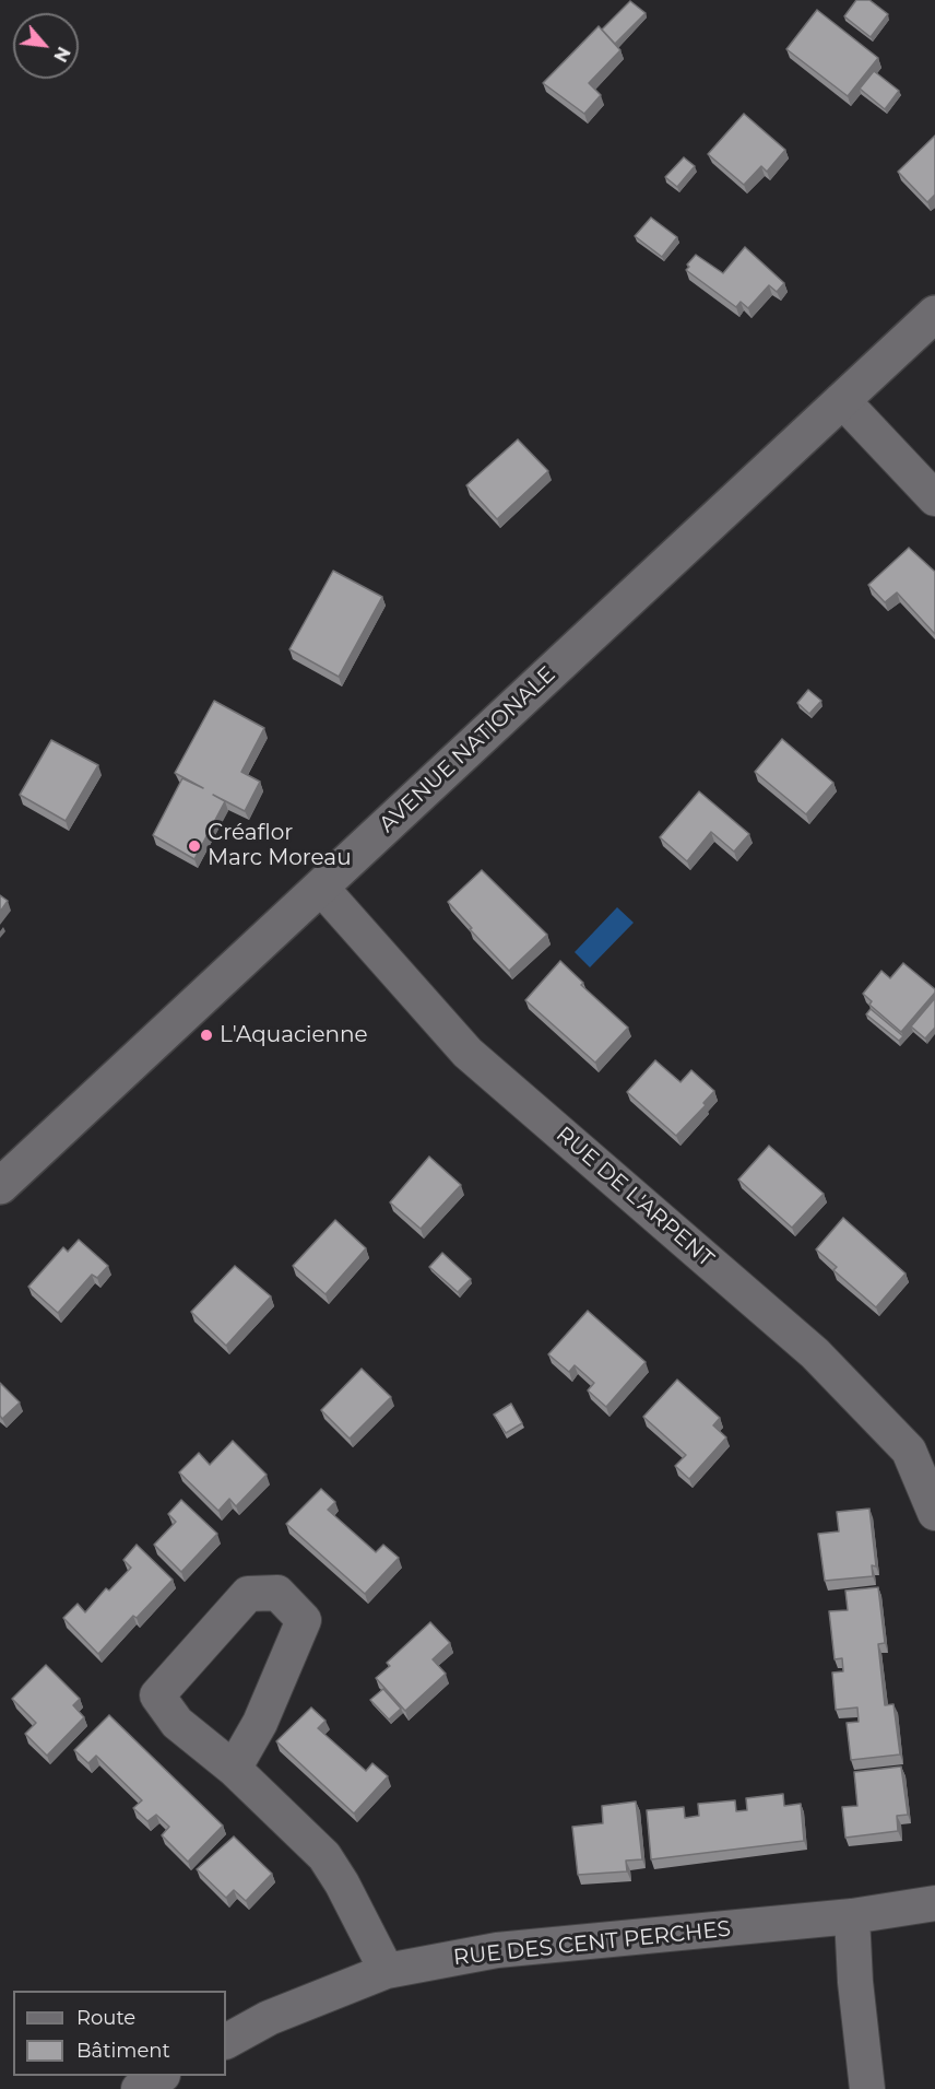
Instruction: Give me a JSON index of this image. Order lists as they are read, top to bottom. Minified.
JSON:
{"streets":{"main road":["AVENUE NATIONALE"],"street":["RUE DE L'ARPENT","RUE DES CENT PERCHES"]},"crossings":[["AVENUE NATIONALE","RUE DE L'ARPENT"]],"places":["Créaflor Marc Moreau","L'Aquacienne"],"legend":["Route","Bâtiment"],"north":"bottom right"}
